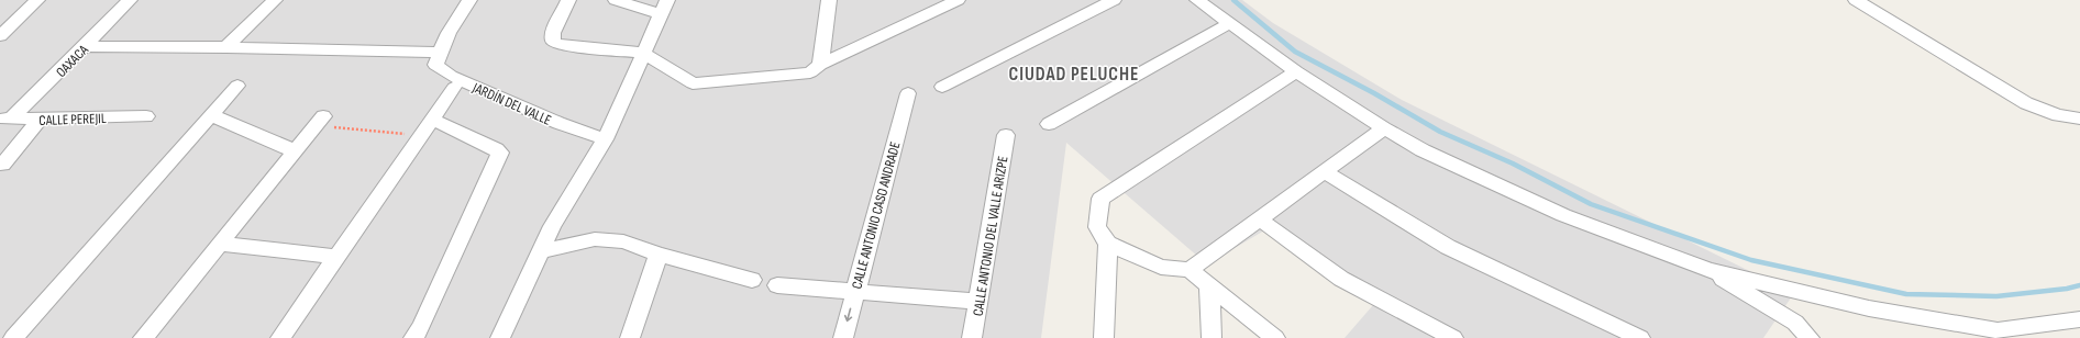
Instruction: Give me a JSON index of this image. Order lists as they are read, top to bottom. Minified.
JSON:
{"streets":{"street":["OAXACA","JARDÍN DEL VALLE","CALLE PEREJIL","CALLE ANTONIO CASO ANDRADE","CALLE ANTONIO DEL VALLE ARIZPE"]},"crossings":[["OAXACA","CALLE PEREJIL"]],"districts":["CIUDAD PELUCHE"]}
